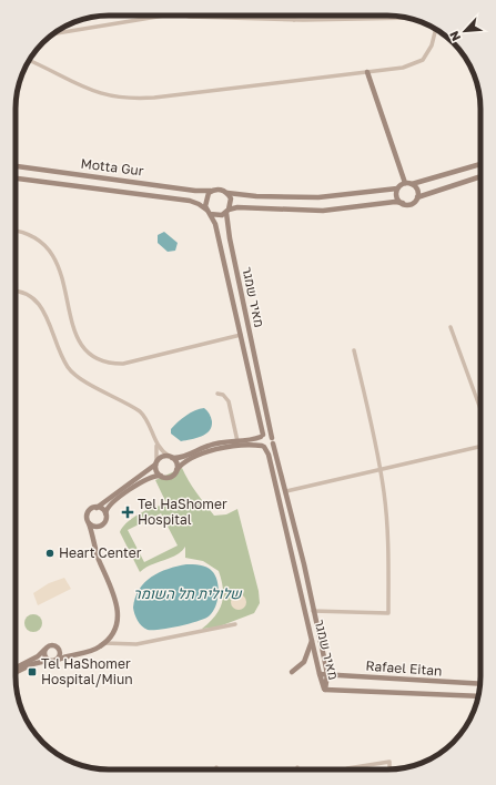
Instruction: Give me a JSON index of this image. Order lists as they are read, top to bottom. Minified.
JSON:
{"streets":{"street":["Motta Gur","מאיר שמגר","Rafael Eitan"]},"crossings":[["Motta Gur","מאיר שמגר"],["מאיר שמגר","Rafael Eitan"]],"water":["שלולית תל השומר"],"places":{"health":["Tel HaShomer Hospital"],"other":["Heart Center"],"transit":["Tel HaShomer Hospital/Miun"]},"north":"bottom left"}
